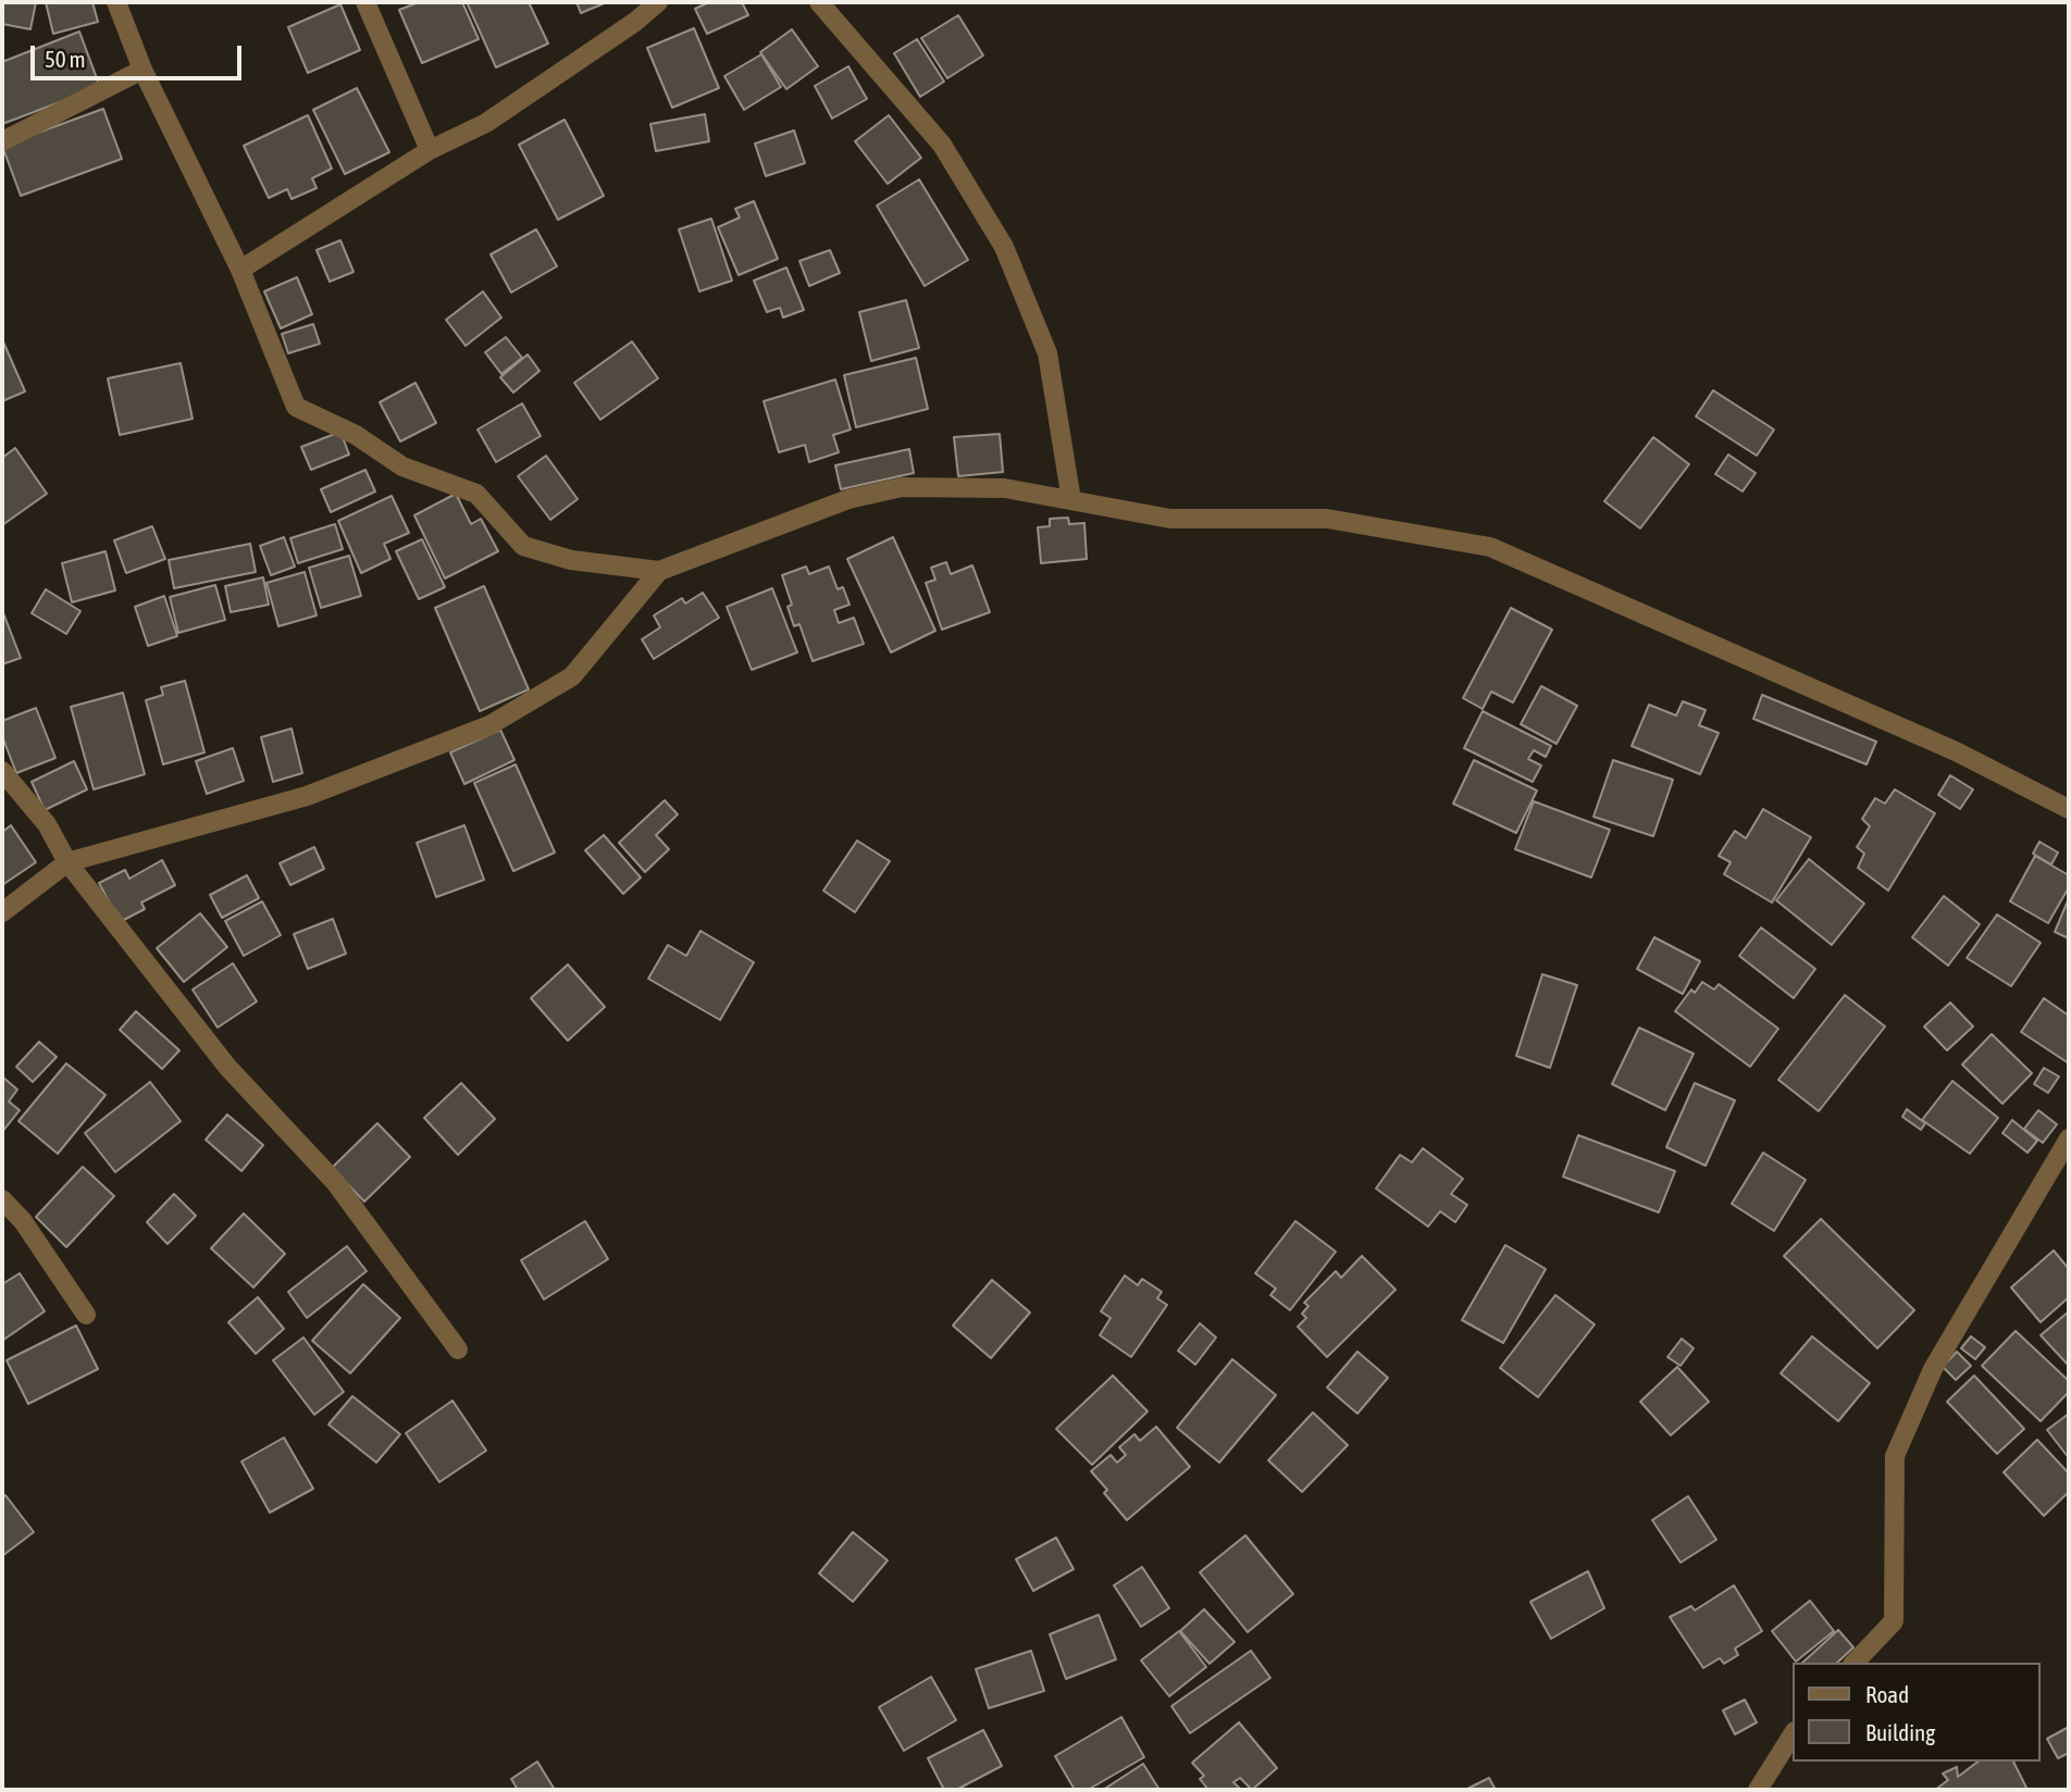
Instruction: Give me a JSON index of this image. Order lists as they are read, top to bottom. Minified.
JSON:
{"legend":["Road","Building"],"scale_bar":"50 m"}
